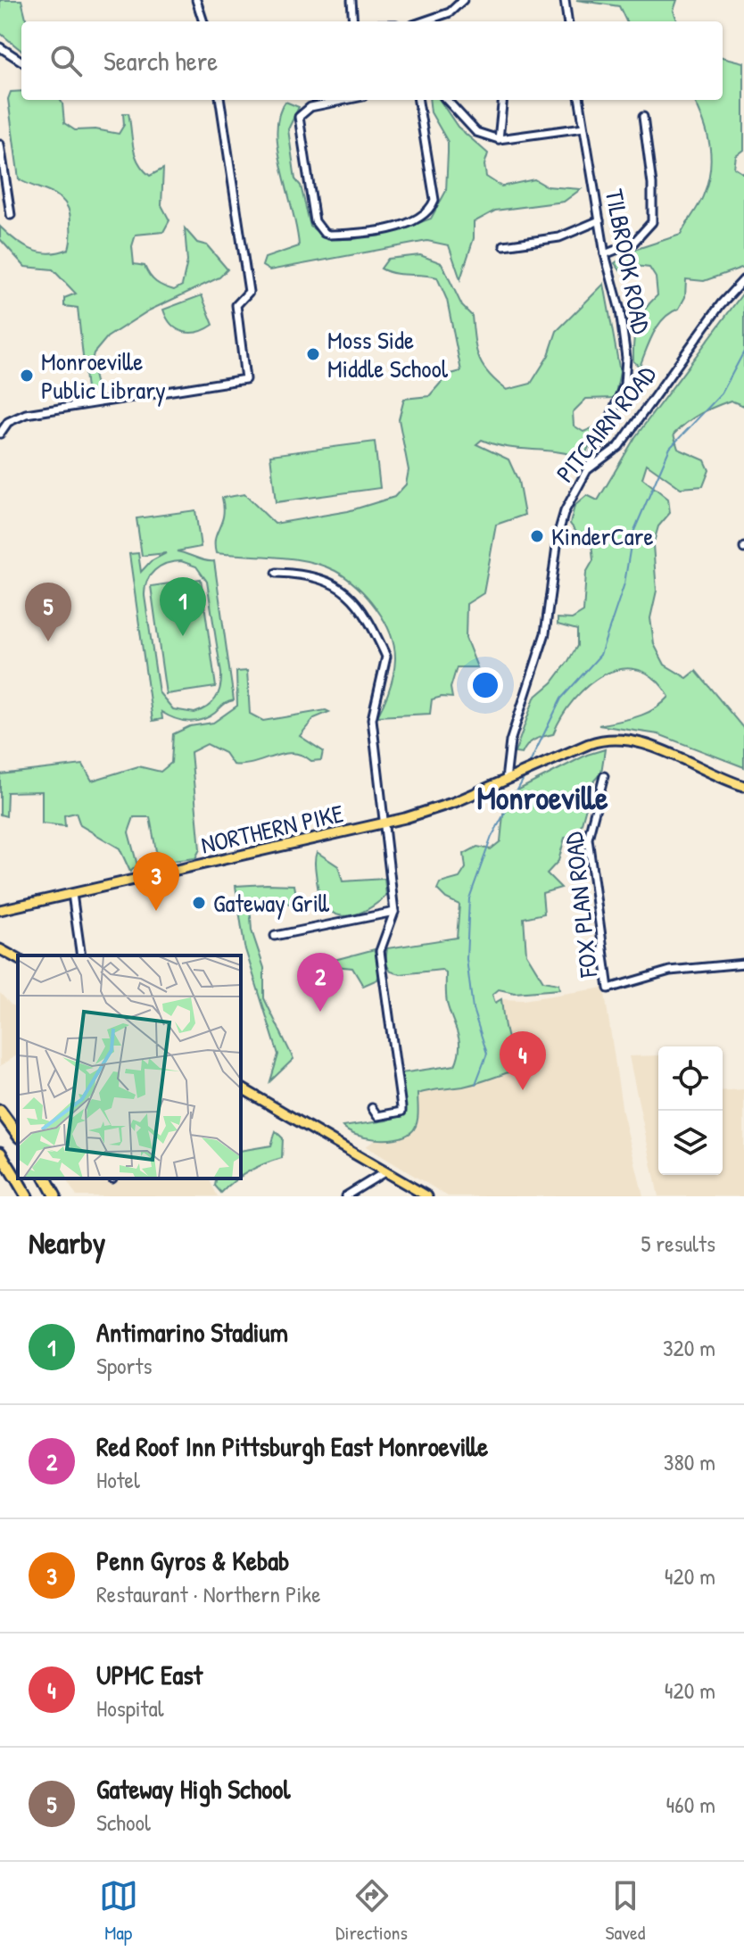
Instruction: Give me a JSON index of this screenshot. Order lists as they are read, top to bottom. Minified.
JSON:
{"streets":{"main road":["NORTHERN PIKE"],"street":["TILBROOK ROAD","PITCAIRN ROAD","FOX PLAN ROAD"]},"crossings":[["TILBROOK ROAD","PITCAIRN ROAD"],["PITCAIRN ROAD","NORTHERN PIKE"]],"districts":["Monroeville"],"places":["Moss Side Middle School","Monroeville Public Library","KinderCare","Gateway Grill"],"page":{"search":"Search here","pins":["1","5","3","2","4"],"heading":["Nearby","5 results"],"list":[{"mark":"1","name":"Antimarino Stadium","note":"Sports","value":"320 m"},{"mark":"2","name":"Red Roof Inn Pittsburgh East Monroeville","note":"Hotel","value":"380 m"},{"mark":"3","name":"Penn Gyros & Kebab","note":"Restaurant · Northern Pike","value":"420 m"},{"mark":"4","name":"UPMC East","note":"Hospital","value":"420 m"},{"mark":"5","name":"Gateway High School","note":"School","value":"460 m"}],"nav":["Map","Directions","Saved"]}}
